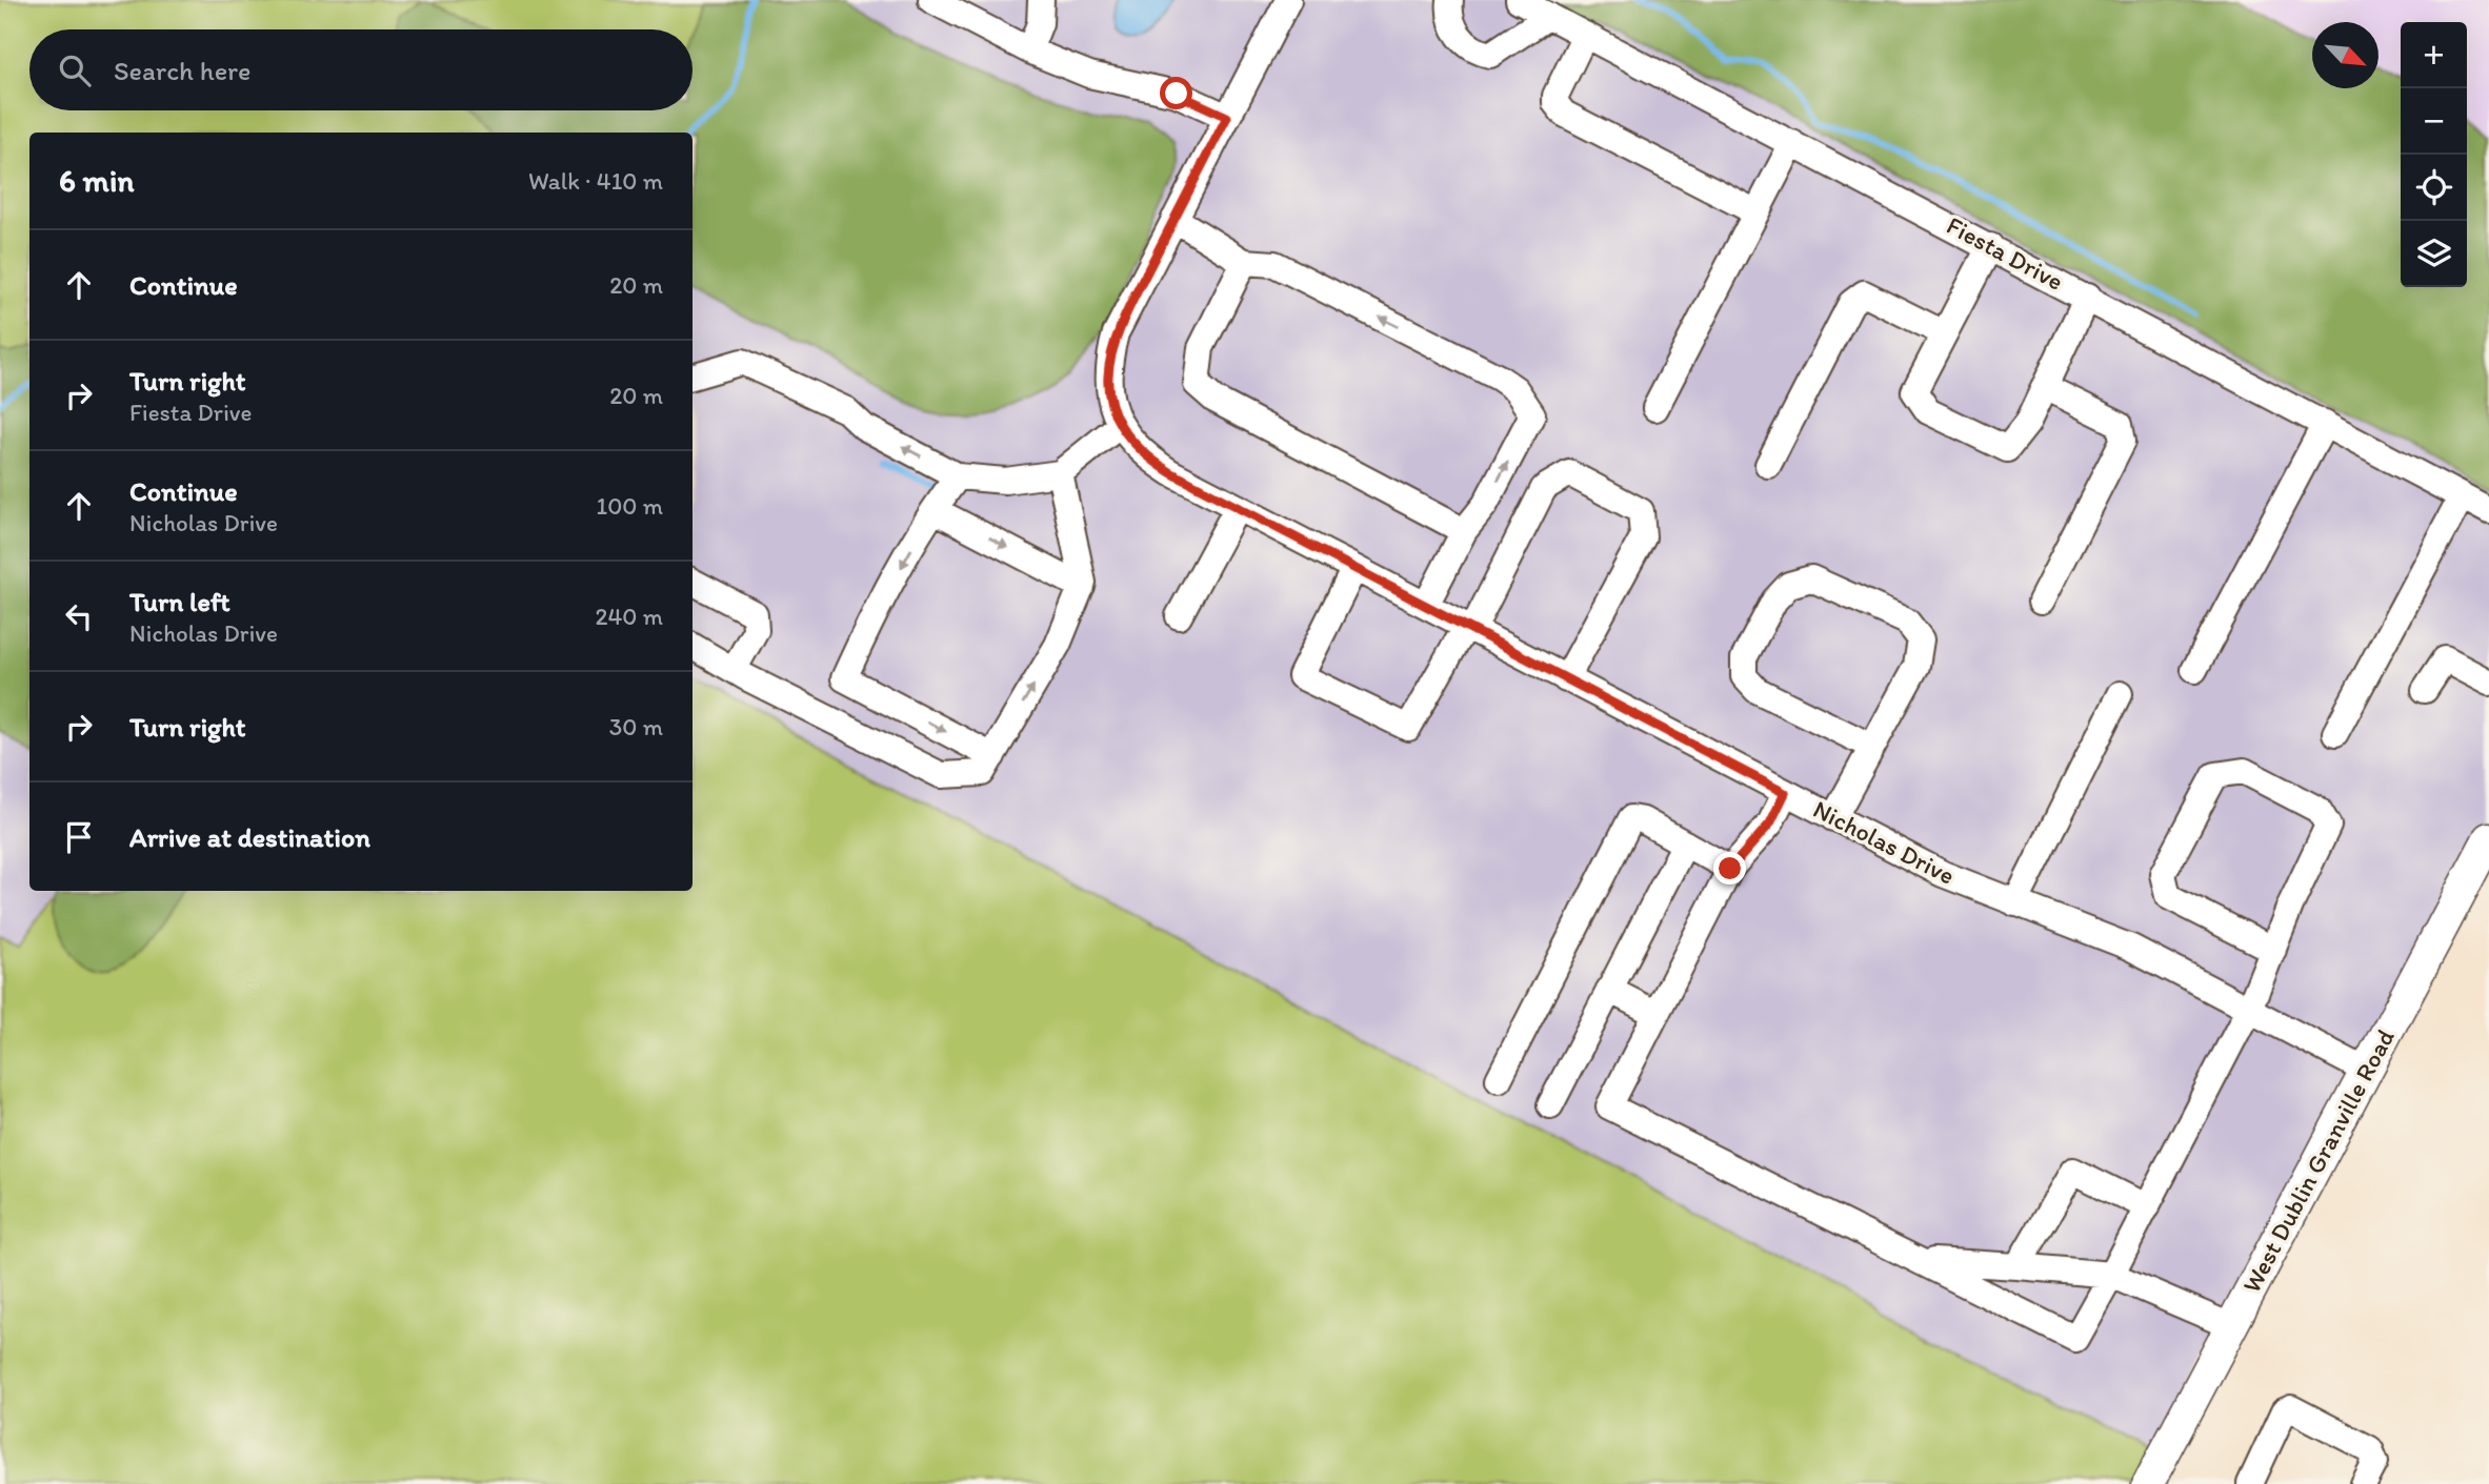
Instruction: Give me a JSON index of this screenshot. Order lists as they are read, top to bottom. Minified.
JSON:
{"streets":{"main road":["West Dublin Granville Road"],"street":["Fiesta Drive","Nicholas Drive"]},"crossings":[["Nicholas Drive","West Dublin Granville Road"]],"north":"bottom right","page":{"map_buttons":["+","−"],"search":"Search here","heading":["6 min","Walk · 410 m"],"list":[["Continue","20 m"],["Turn right","Fiesta Drive","20 m"],["Continue","Nicholas Drive","100 m"],["Turn left","Nicholas Drive","240 m"],["Turn right","30 m"],"Arrive at destination"]}}
